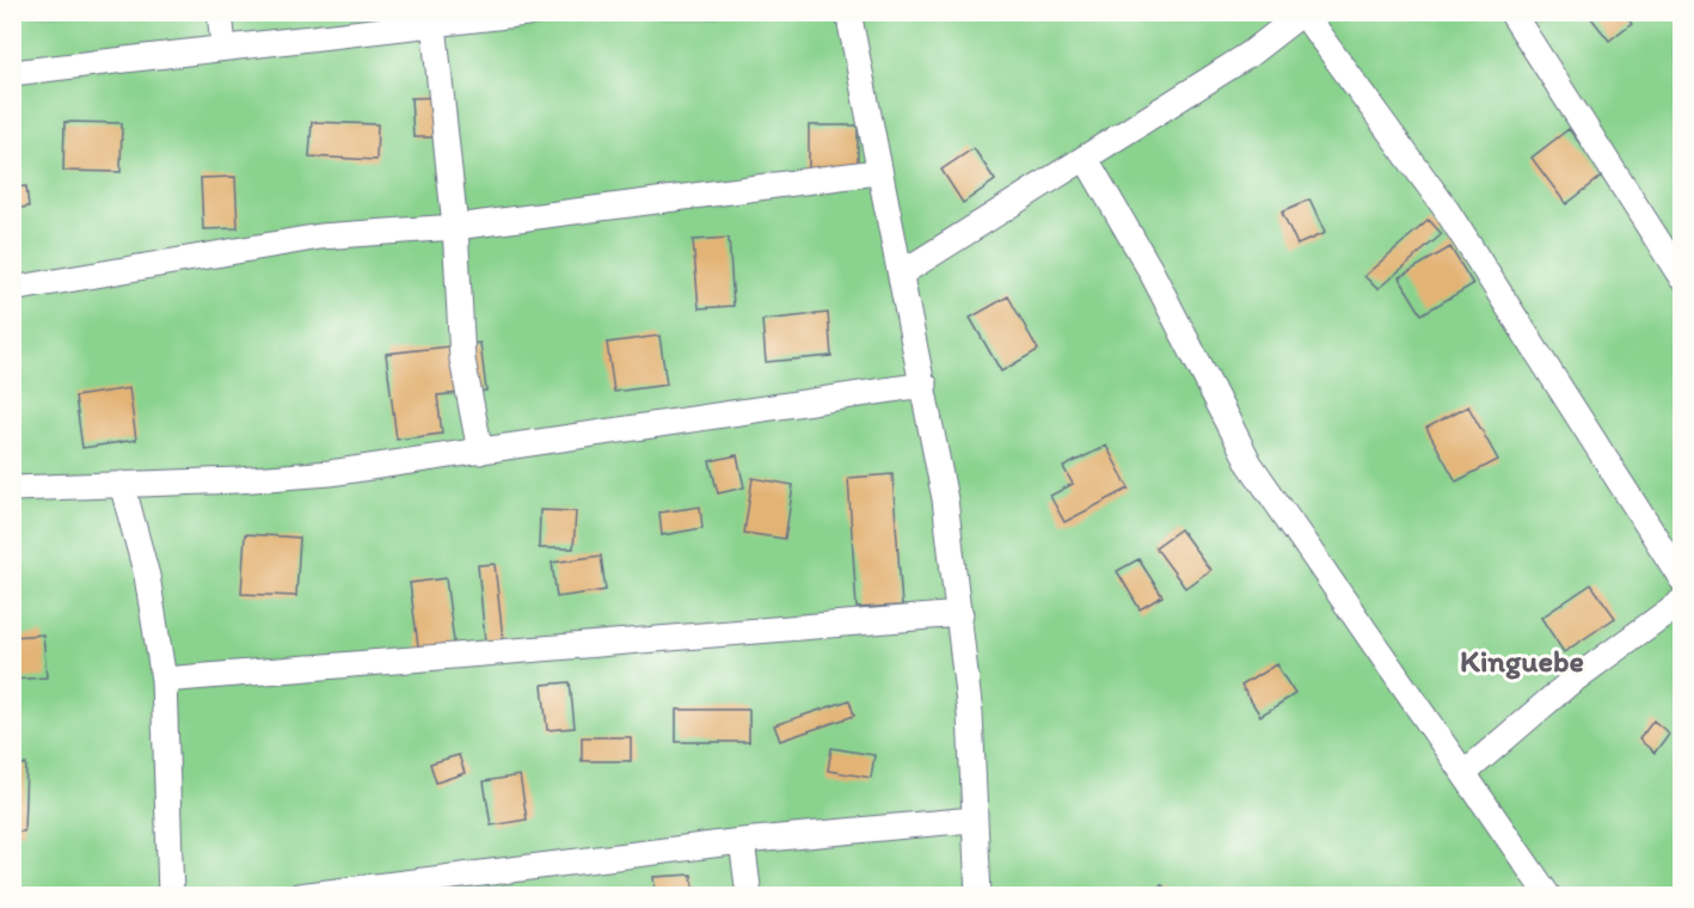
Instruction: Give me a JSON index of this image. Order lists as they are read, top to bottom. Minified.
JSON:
{"districts":["Kinguebe"]}
